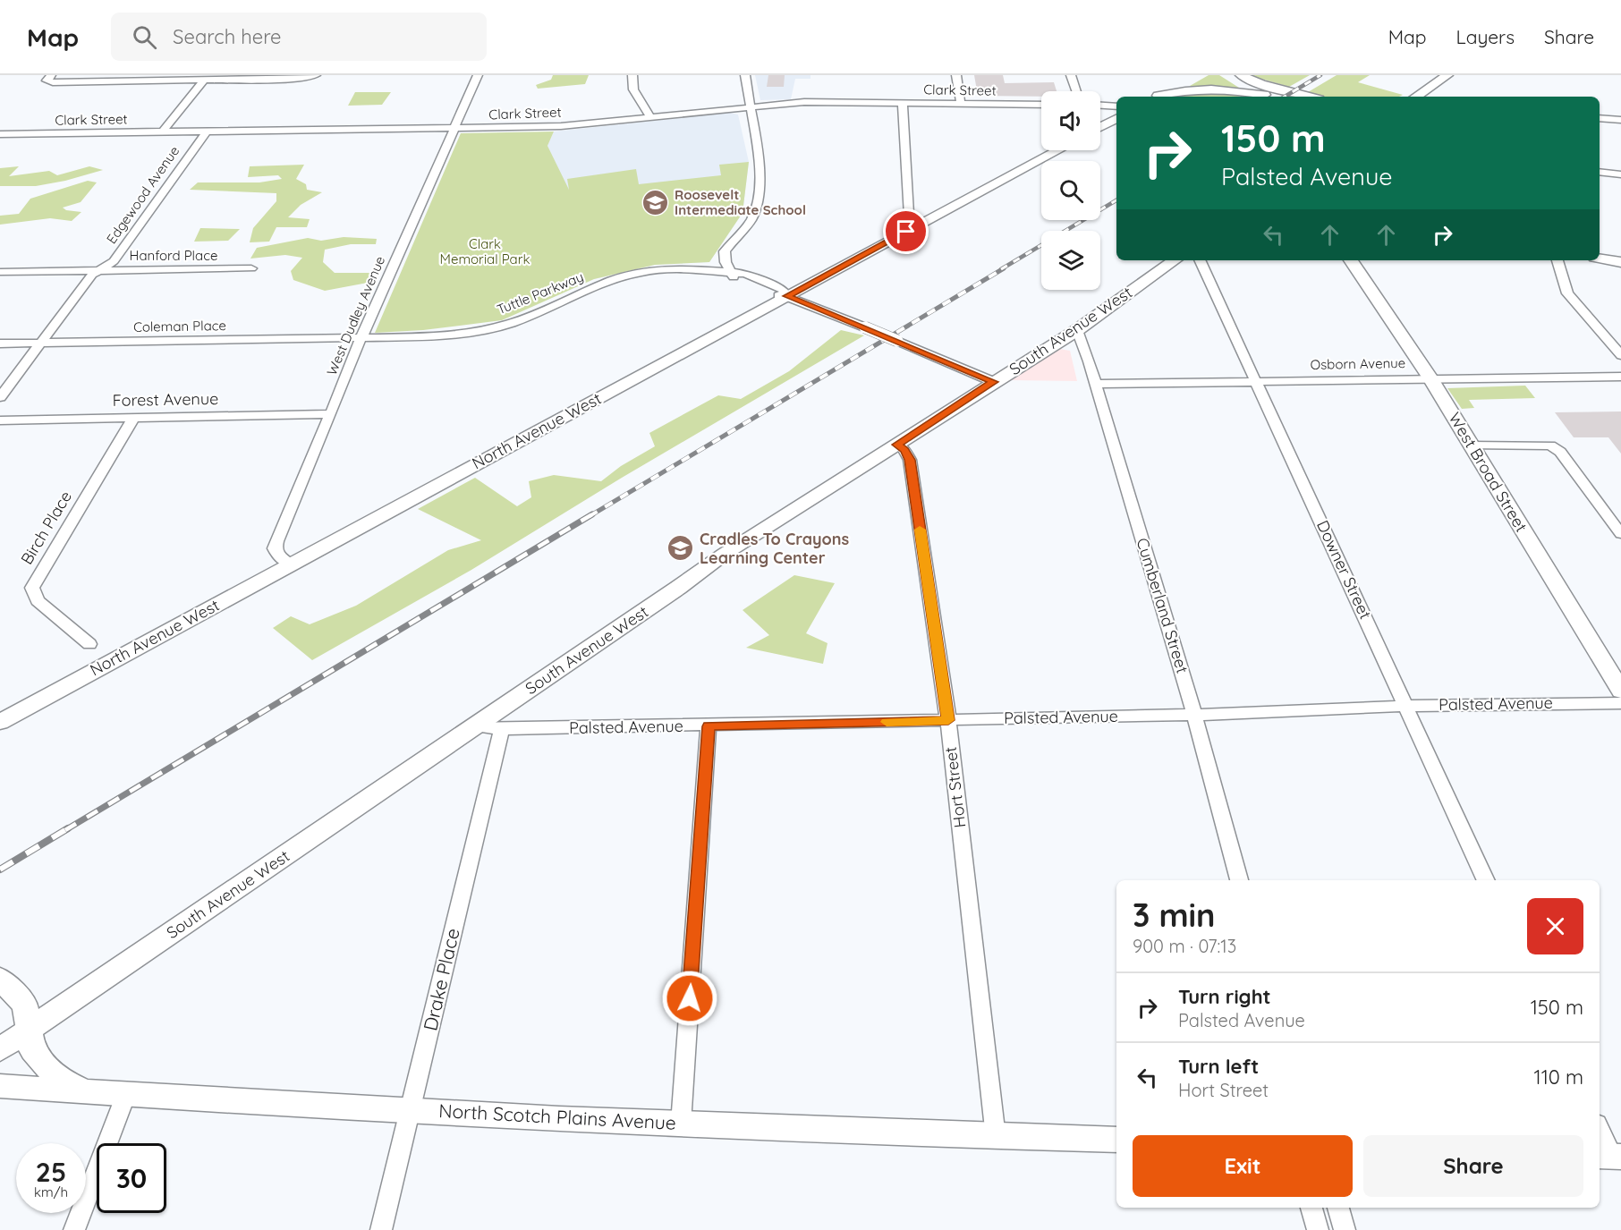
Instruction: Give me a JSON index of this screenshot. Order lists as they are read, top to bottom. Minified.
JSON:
{"streets":{"main road":["South Avenue West","North Avenue West","West Broad Street","North Scotch Plains Avenue"],"street":["Clark Street","Edgewood Avenue","Hanford Place","Tuttle Parkway","West Dudley Avenue","Coleman Place","Osborn Avenue","Forest Avenue","Birch Place","Downer Street","Cumberland Street","Palsted Avenue","Hort Street","Drake Place"]},"crossings":[["Clark Street","Edgewood Avenue"],["Clark Street","West Dudley Avenue"],["Edgewood Avenue","Hanford Place"],["Edgewood Avenue","Coleman Place"],["Tuttle Parkway","West Dudley Avenue"],["Tuttle Parkway","Coleman Place"],["West Dudley Avenue","Coleman Place"],["West Dudley Avenue","Forest Avenue"],["West Dudley Avenue","North Avenue West"],["South Avenue West","Cumberland Street"],["South Avenue West","Palsted Avenue"],["South Avenue West","Hort Street"],["South Avenue West","North Scotch Plains Avenue"],["Osborn Avenue","West Broad Street"],["Osborn Avenue","Downer Street"],["Osborn Avenue","Cumberland Street"],["Forest Avenue","Birch Place"],["Downer Street","Palsted Avenue"],["Cumberland Street","Palsted Avenue"],["Palsted Avenue","Hort Street"],["Palsted Avenue","Drake Place"],["Hort Street","North Scotch Plains Avenue"],["Drake Place","North Scotch Plains Avenue"]],"parks":["Clark Memorial Park"],"places":{"school or university":["Roosevelt Intermediate School","Cradles To Crayons Learning Center"]},"page":{"header":"Map","search":"Search here","nav":["Map","Layers","Share"],"turn":["150 m","Palsted Avenue"],"heading":["3 min","900 m · 07:13"],"list":[{"name":"Turn right","note":"Palsted Avenue","value":"150 m"},{"name":"Turn left","note":"Hort Street","value":"110 m"}],"buttons":["Exit","Share"],"speed":"25 km/h","limit":"30"}}
